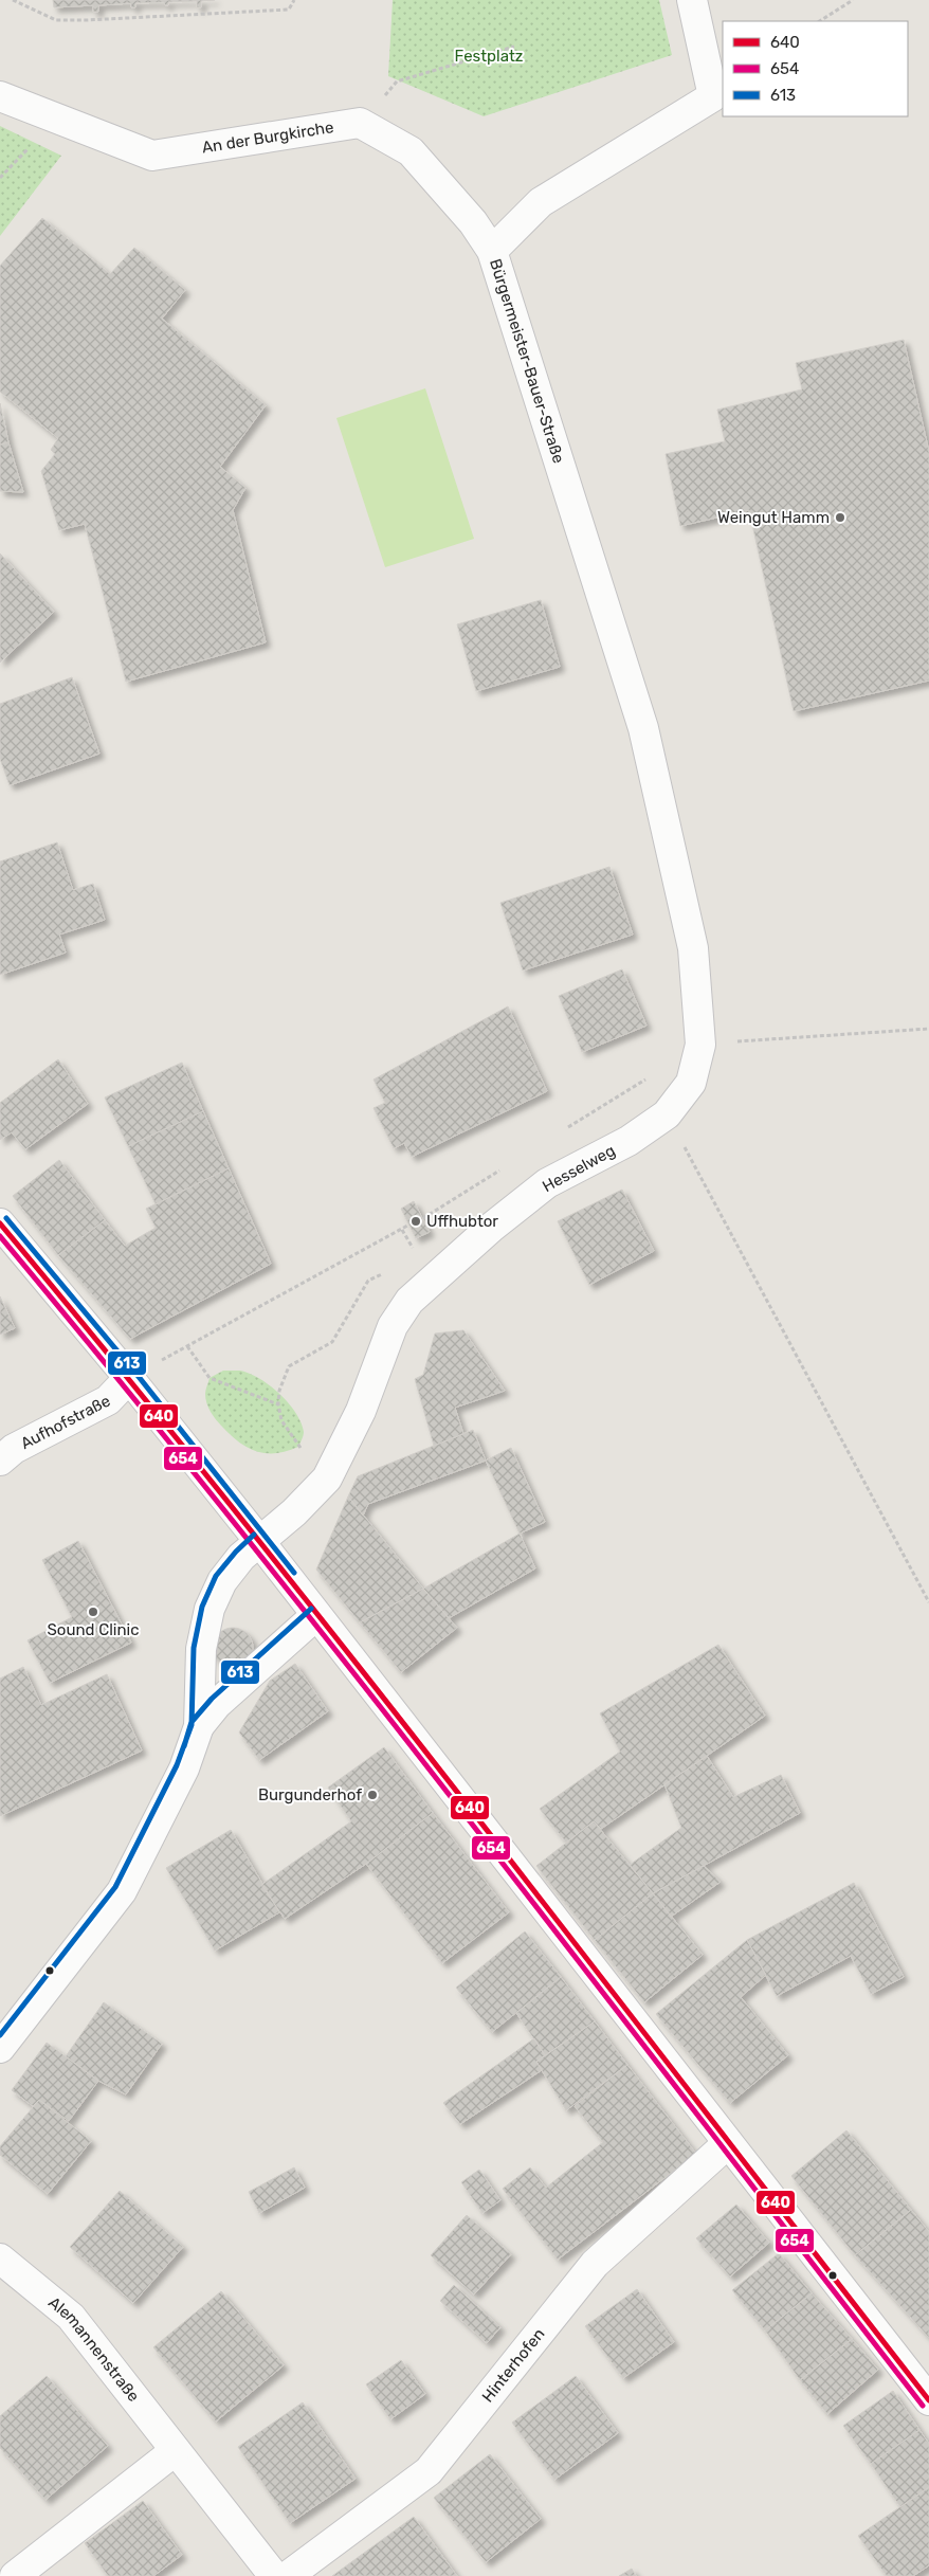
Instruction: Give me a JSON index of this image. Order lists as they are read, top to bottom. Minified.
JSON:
{"streets":{"street":["An der Burgkirche","Bürgermeister-Bauer-Straße","Hesselweg","Aufhofstraße","Alemannenstraße","Hinterhofen"]},"crossings":[["An der Burgkirche","Bürgermeister-Bauer-Straße"],["Bürgermeister-Bauer-Straße","Hesselweg"]],"parks":["Festplatz"],"places":["Weingut Hamm","Uffhubtor","Sound Clinic","Burgunderhof"],"lines":["transit line 613","transit line 640","transit line 654"],"legend":["640","654","613"]}
